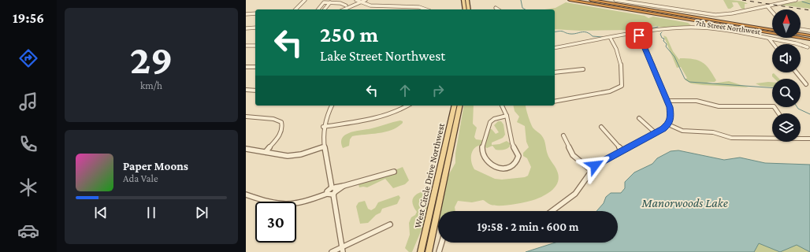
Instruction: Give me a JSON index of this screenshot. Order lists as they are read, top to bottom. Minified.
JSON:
{"streets":{"main road":["West Circle Drive Northwest"],"street":["7th Street Northwest"]},"water":["Manorwoods Lake"],"north":"top","page":{"tabs":"19:56","tile":["29","km/h"],"turn":["250 m","Lake Street Northwest"],"song":["Paper Moons","Ada Vale"],"limit":"30","trip":"19:58 · 2 min · 600 m"}}
